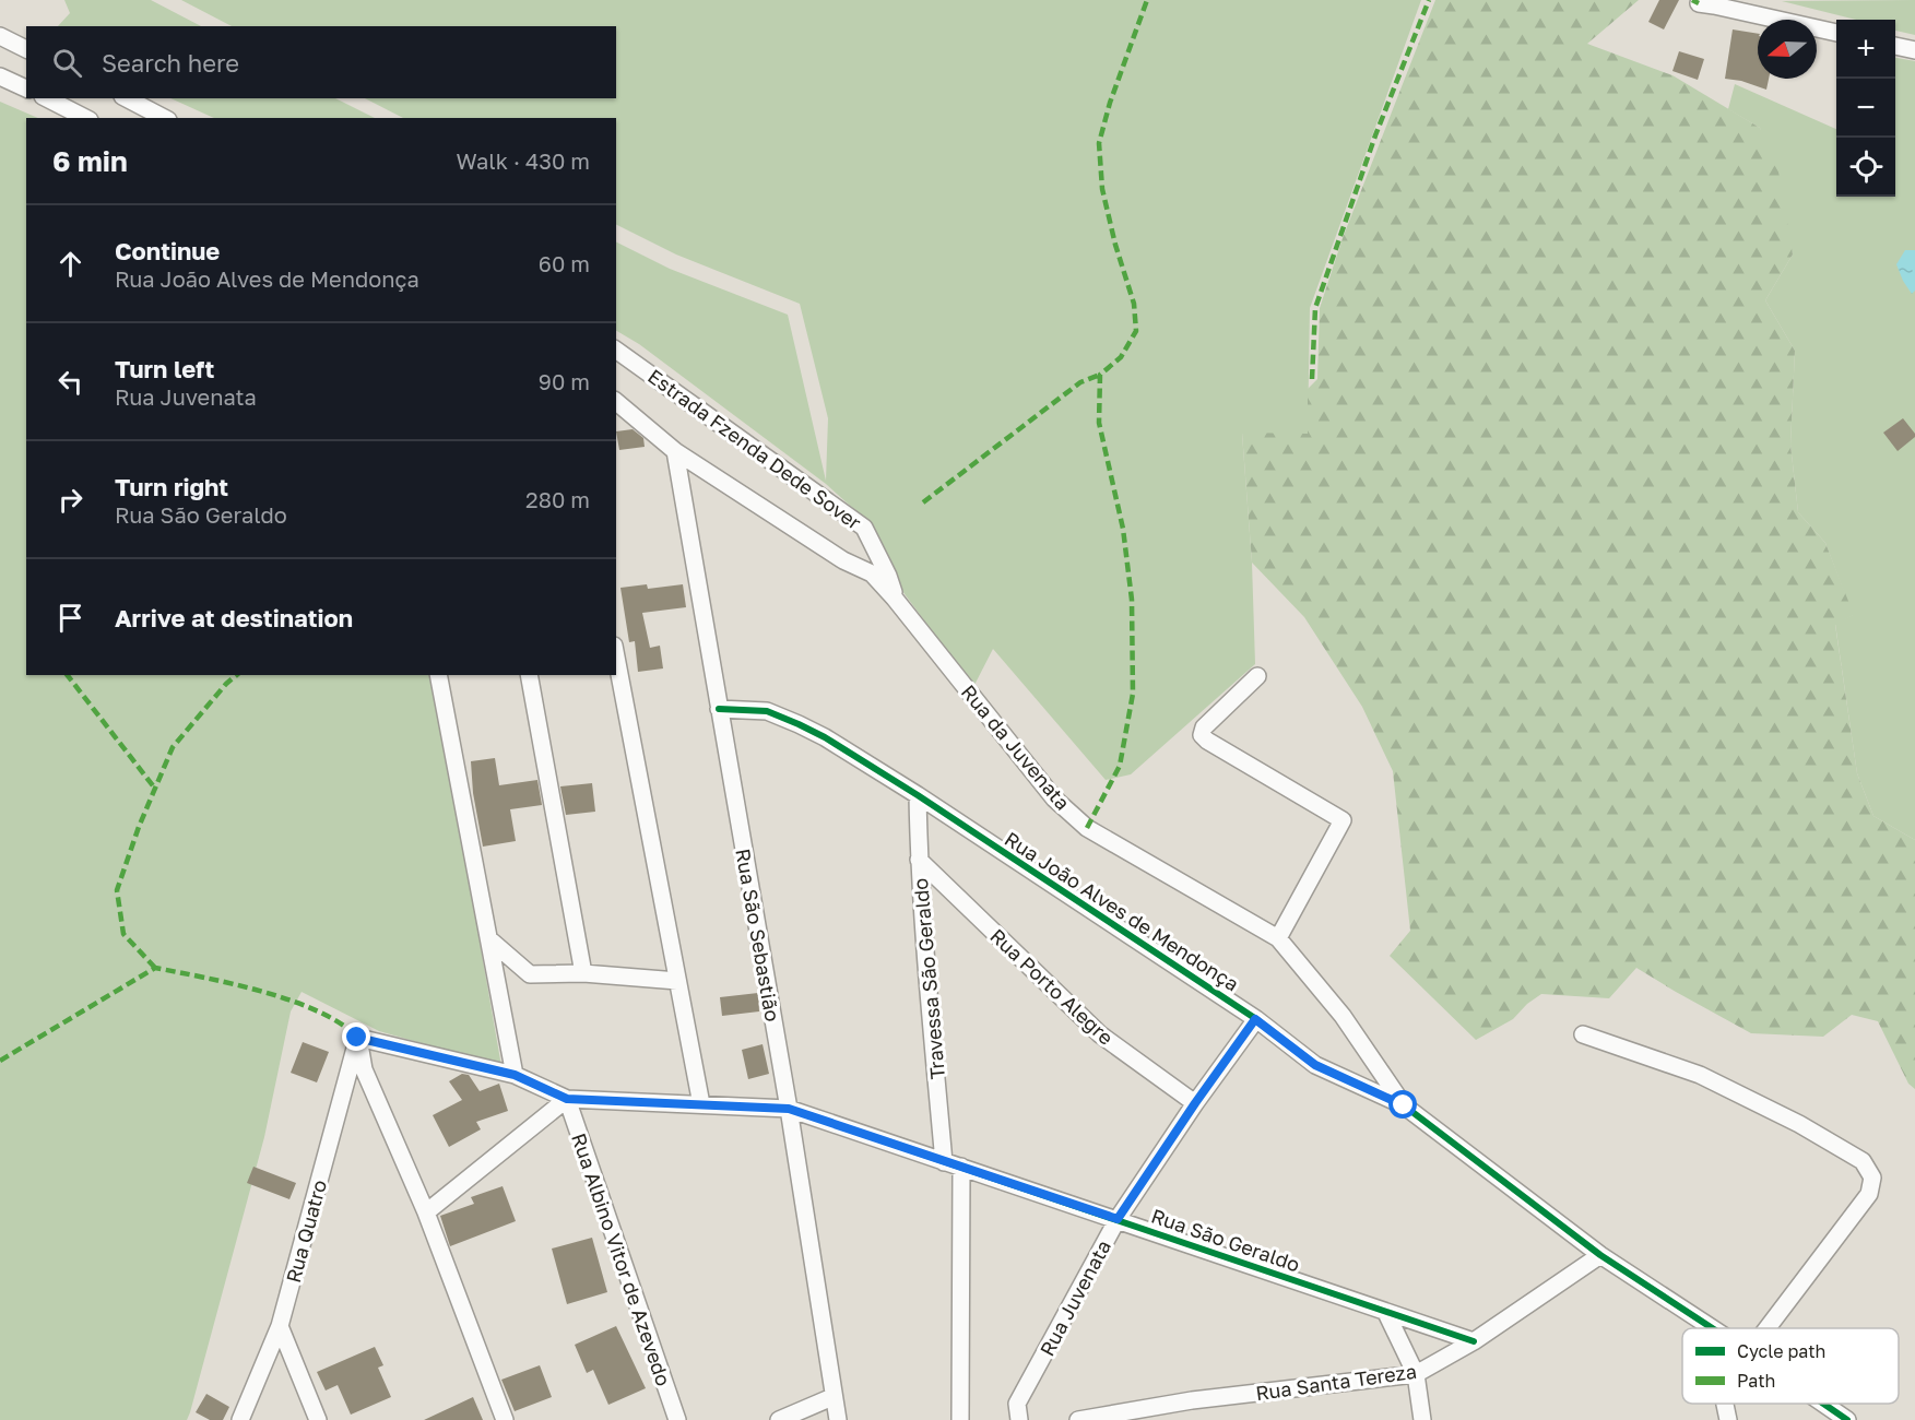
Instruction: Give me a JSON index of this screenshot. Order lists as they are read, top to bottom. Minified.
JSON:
{"streets":{"street":["Estrada Fzenda Dede Sover","Rua da Juvenata","Rua João Alves de Mendonça","Rua São Sebastião","Travessa São Geraldo","Rua Porto Alegre","Rua Quatro","Rua São Geraldo","Rua Albino Vitor de Azevedo","Rua Juvenata","Rua Santa Tereza"]},"crossings":[["Estrada Fzenda Dede Sover","Rua da Juvenata"],["Rua da Juvenata","Rua João Alves de Mendonça"],["Rua da Juvenata","Rua São Sebastião"],["Rua João Alves de Mendonça","Rua São Sebastião"],["Rua João Alves de Mendonça","Travessa São Geraldo"],["Rua João Alves de Mendonça","Rua Juvenata"],["Rua João Alves de Mendonça","Rua Santa Tereza"],["Rua São Sebastião","Rua São Geraldo"],["Travessa São Geraldo","Rua Porto Alegre"],["Travessa São Geraldo","Rua São Geraldo"],["Rua Porto Alegre","Rua Juvenata"],["Rua Quatro","Rua São Geraldo"],["Rua São Geraldo","Rua Albino Vitor de Azevedo"],["Rua São Geraldo","Rua Juvenata"],["Rua São Geraldo","Rua Santa Tereza"]],"legend":["Cycle path","Path"],"north":"left","page":{"map_buttons":["+","−"],"search":"Search here","heading":["6 min","Walk · 430 m"],"list":[["Continue","Rua João Alves de Mendonça","60 m"],["Turn left","Rua Juvenata","90 m"],["Turn right","Rua São Geraldo","280 m"],"Arrive at destination"]}}
